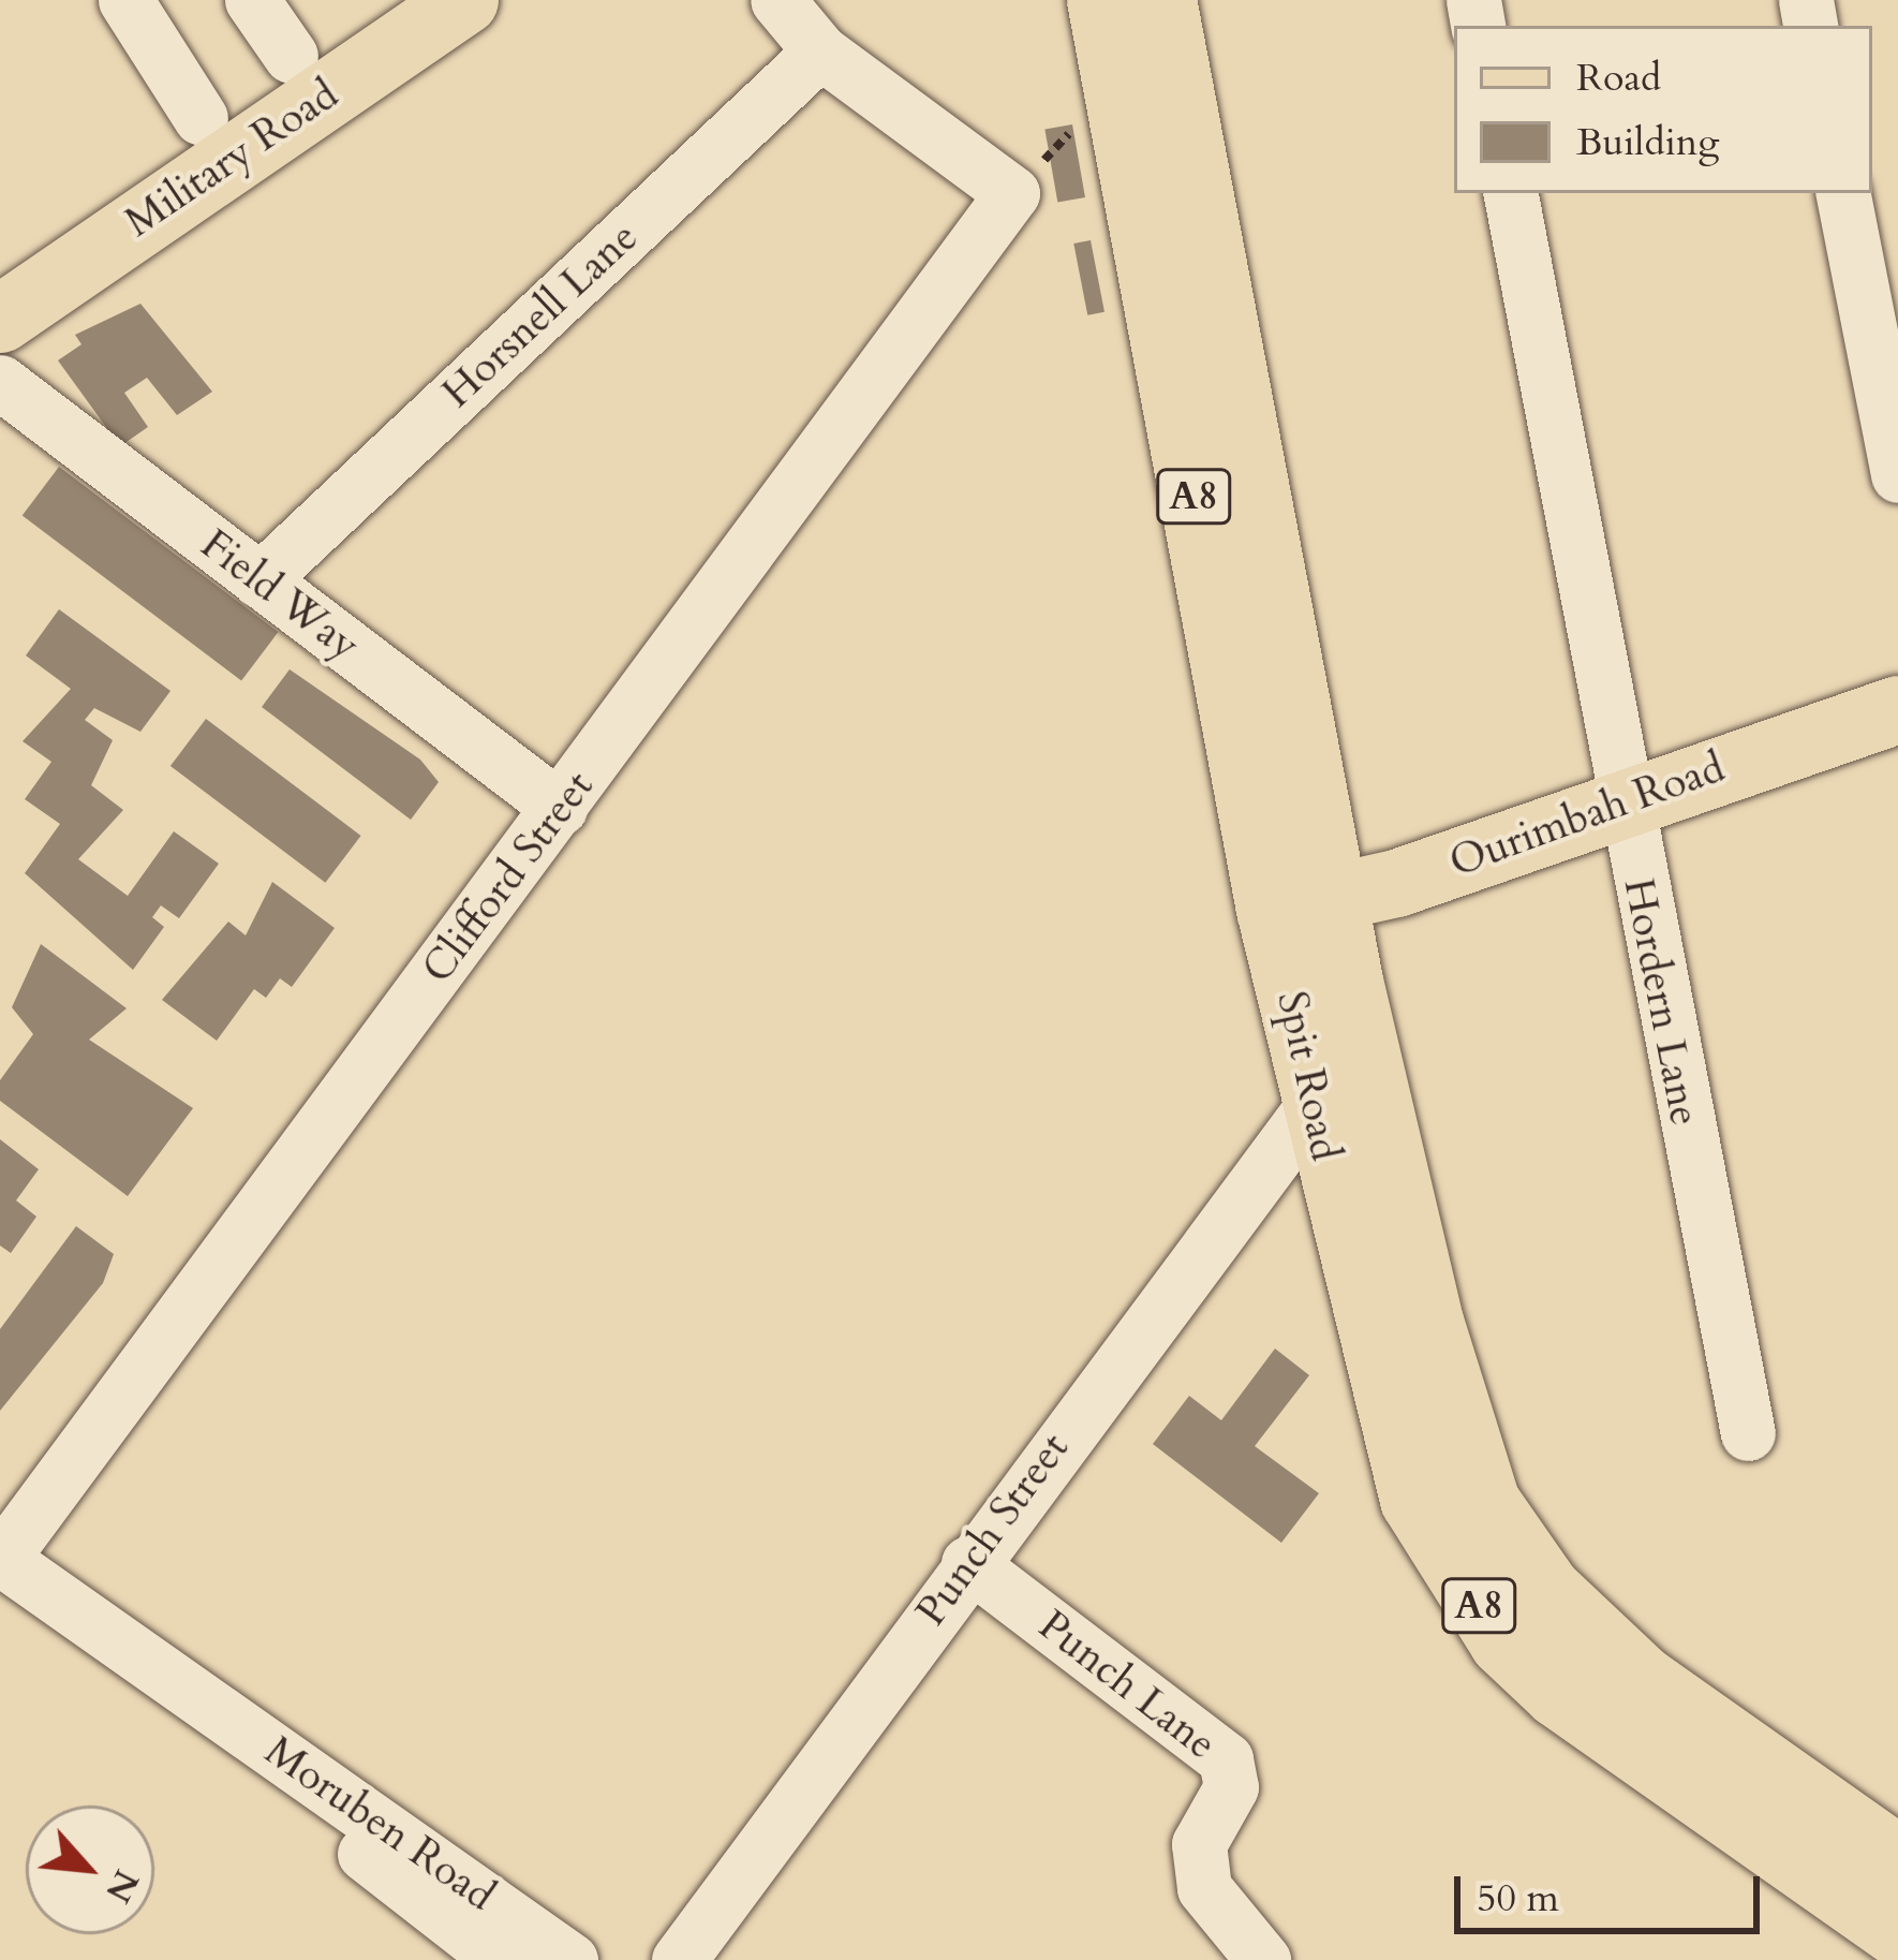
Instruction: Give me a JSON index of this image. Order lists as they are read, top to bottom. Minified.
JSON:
{"streets":{"highway":["A8","Spit Road"],"main road":["Military Road","Ourimbah Road"],"street":["Horsnell Lane","Field Way","Clifford Street","Hordern Lane","Punch Street","Punch Lane","Moruben Road"]},"crossings":[["Horsnell Lane","Field Way"],["Horsnell Lane","Clifford Street"],["Field Way","Clifford Street"],["Ourimbah Road","Hordern Lane"],["Ourimbah Road","Spit Road"],["Clifford Street","Moruben Road"],["Spit Road","Punch Street"],["Punch Street","Punch Lane"]],"legend":["Road","Building"],"scale_bar":"50 m","north":"bottom right"}
